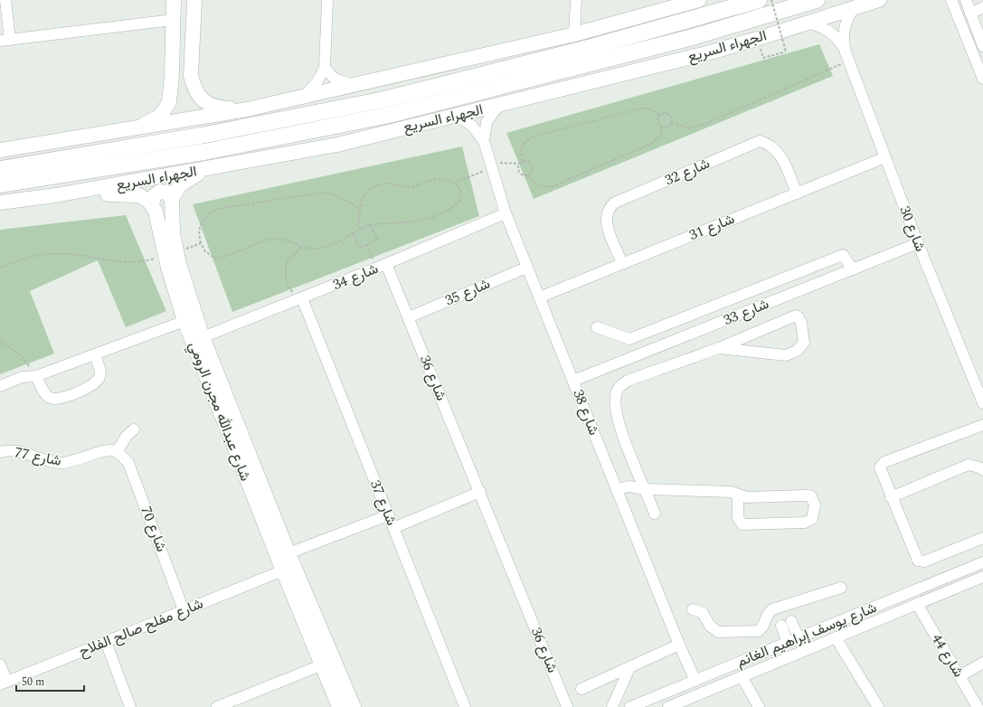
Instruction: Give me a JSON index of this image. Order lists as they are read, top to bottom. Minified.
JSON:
{"streets":{"highway":["الجهراء السريع"],"main road":["شارع عبدالله مجرن الرومي"],"street":["شارع 32","شارع 31","شارع 30","شارع 34","شارع 35","شارع 33","شارع 36","شارع 38","شارع 77","شارع 37","شارع 70","شارع مفلح صالح الفلاح","شارع يوسف إبراهيم الغانم","شارع 44"]},"crossings":[["الجهراء السريع","شارع 30"],["الجهراء السريع","شارع 38"],["شارع 32","شارع 31"],["شارع 31","شارع 30"],["شارع 31","شارع 38"],["شارع 30","شارع 33"],["شارع 34","شارع 36"],["شارع 34","شارع عبدالله مجرن الرومي"],["شارع 34","شارع 38"],["شارع 34","شارع 37"],["شارع 35","شارع 36"],["شارع 35","شارع 38"],["شارع 33","شارع 38"],["شارع عبدالله مجرن الرومي","شارع مفلح صالح الفلاح"],["شارع 38","شارع يوسف إبراهيم الغانم"],["شارع 77","شارع 70"],["شارع 70","شارع مفلح صالح الفلاح"],["شارع يوسف إبراهيم الغانم","شارع 44"]],"scale_bar":"50 m"}
